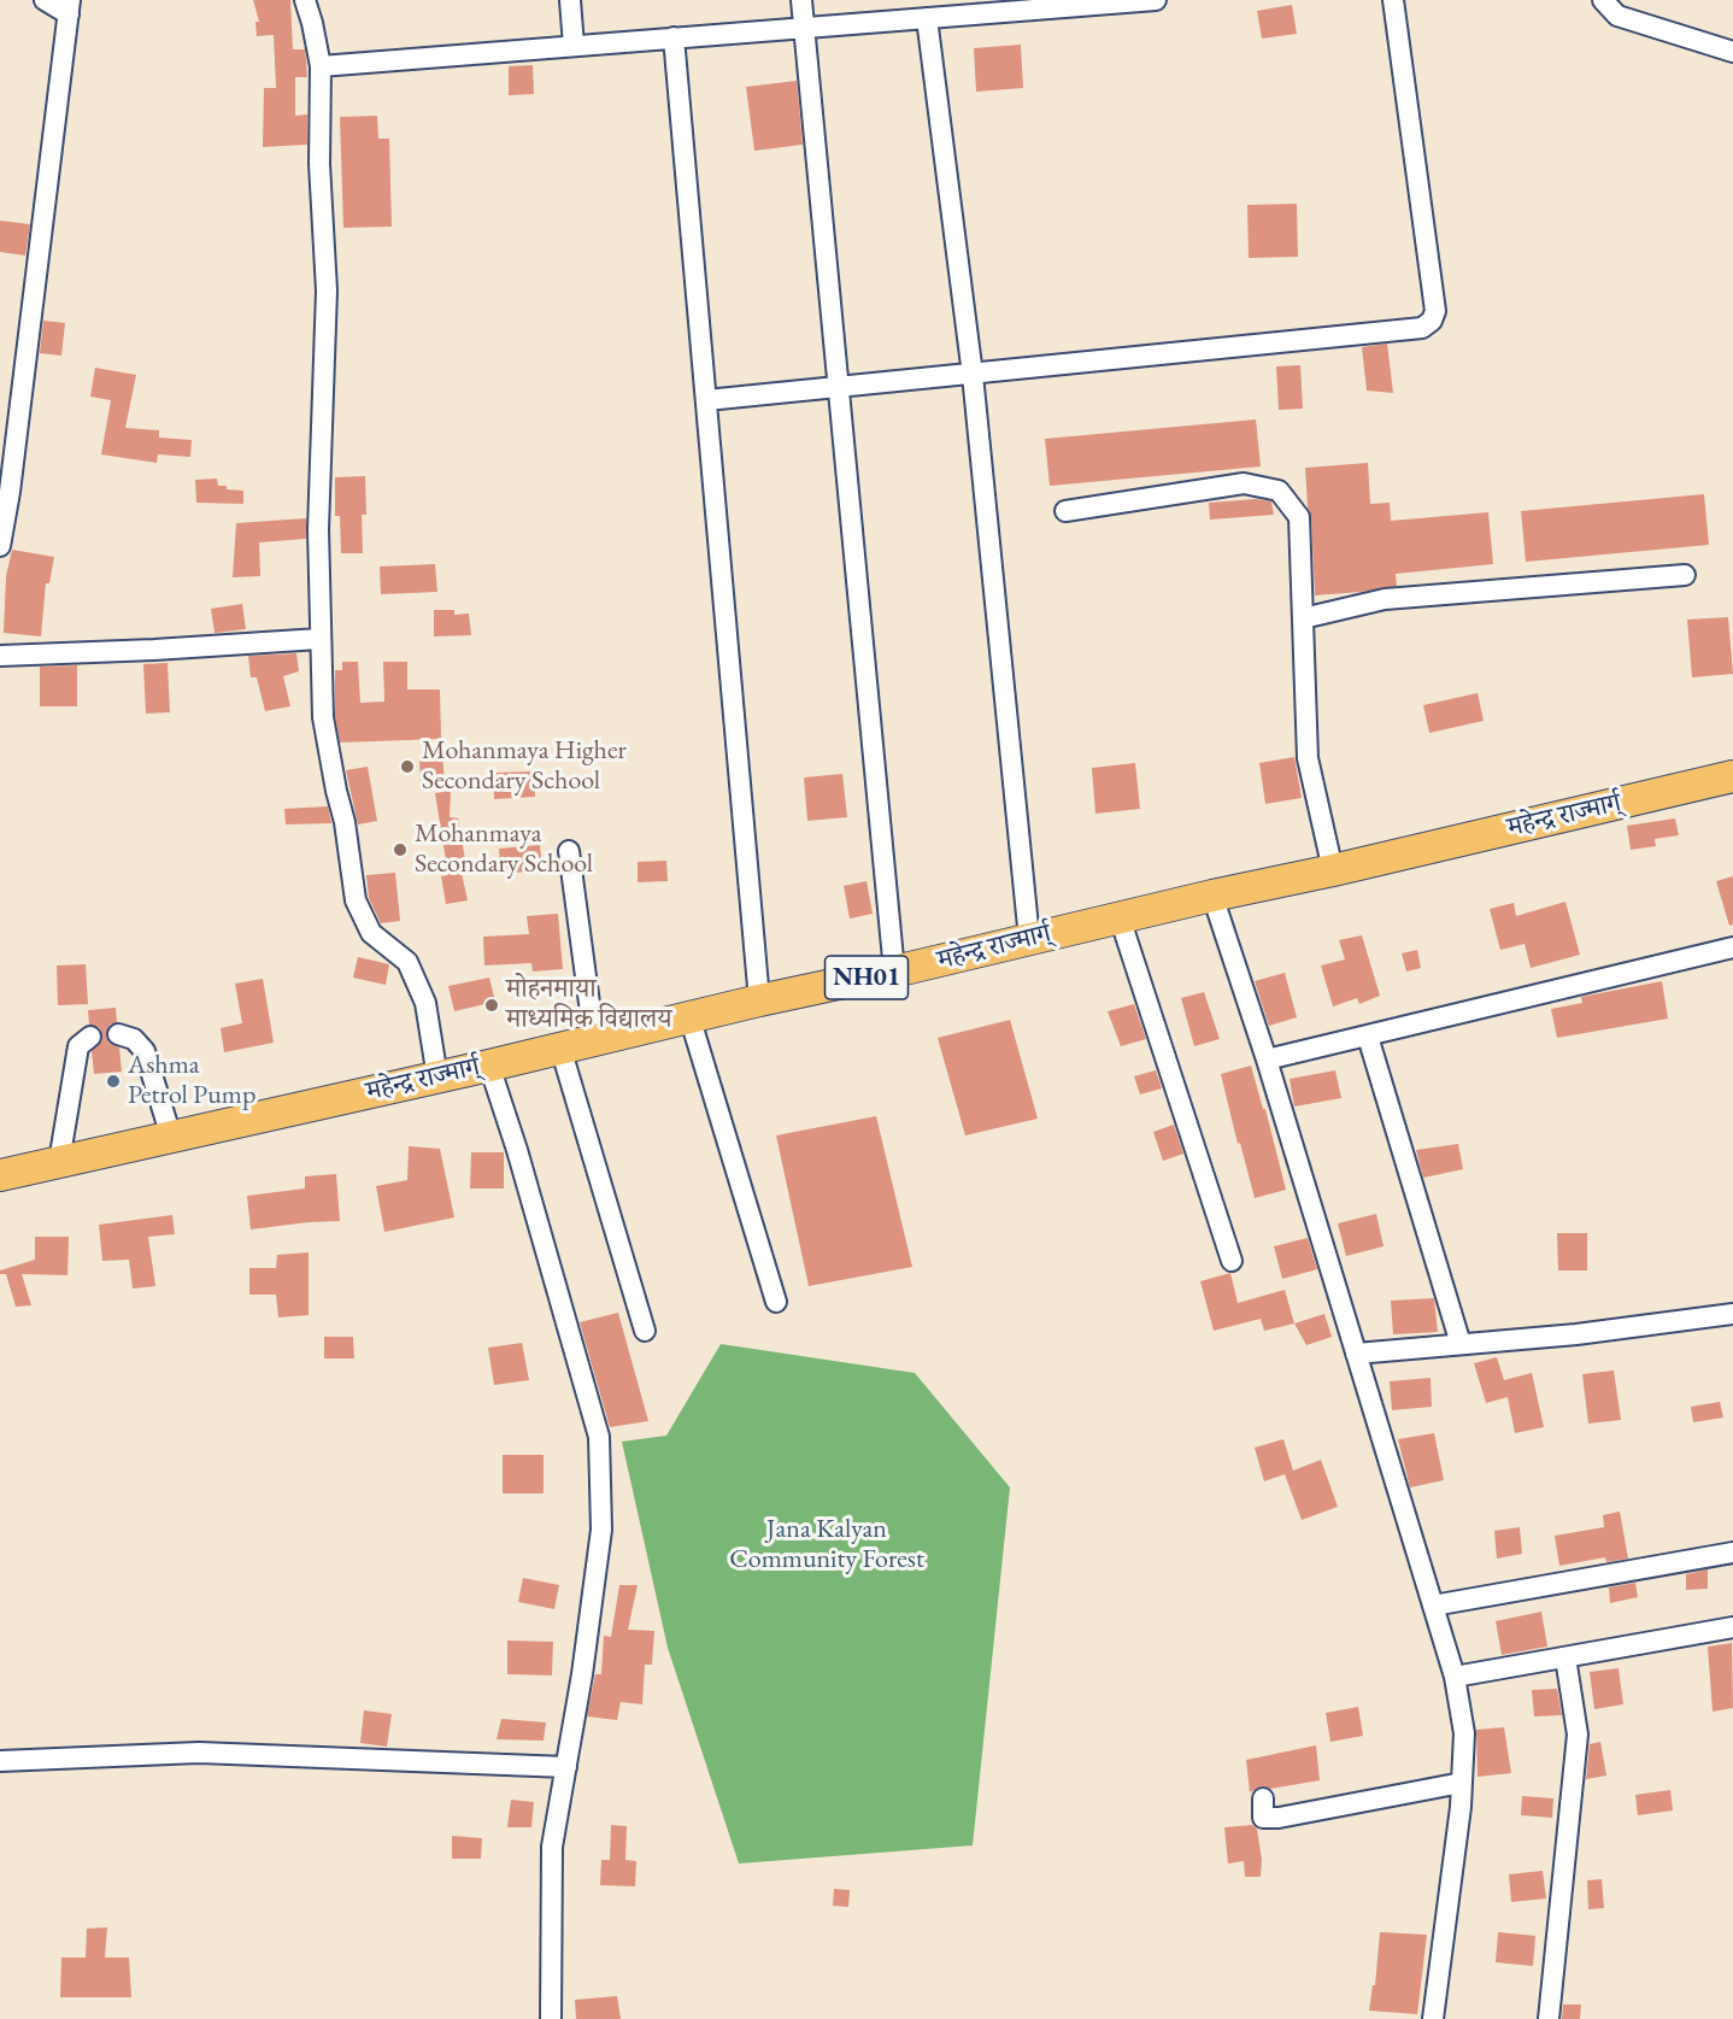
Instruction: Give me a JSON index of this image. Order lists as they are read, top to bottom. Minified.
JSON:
{"streets":{"highway":["महेन्द्र राज्मार्ग्","NH01"]},"parks":["Jana Kalyan Community Forest"],"places":["Mohanmaya Higher Secondary School","Mohanmaya Secondary School","मोहनमाया माध्यमिक विद्यालय","Ashma Petrol Pump"]}
